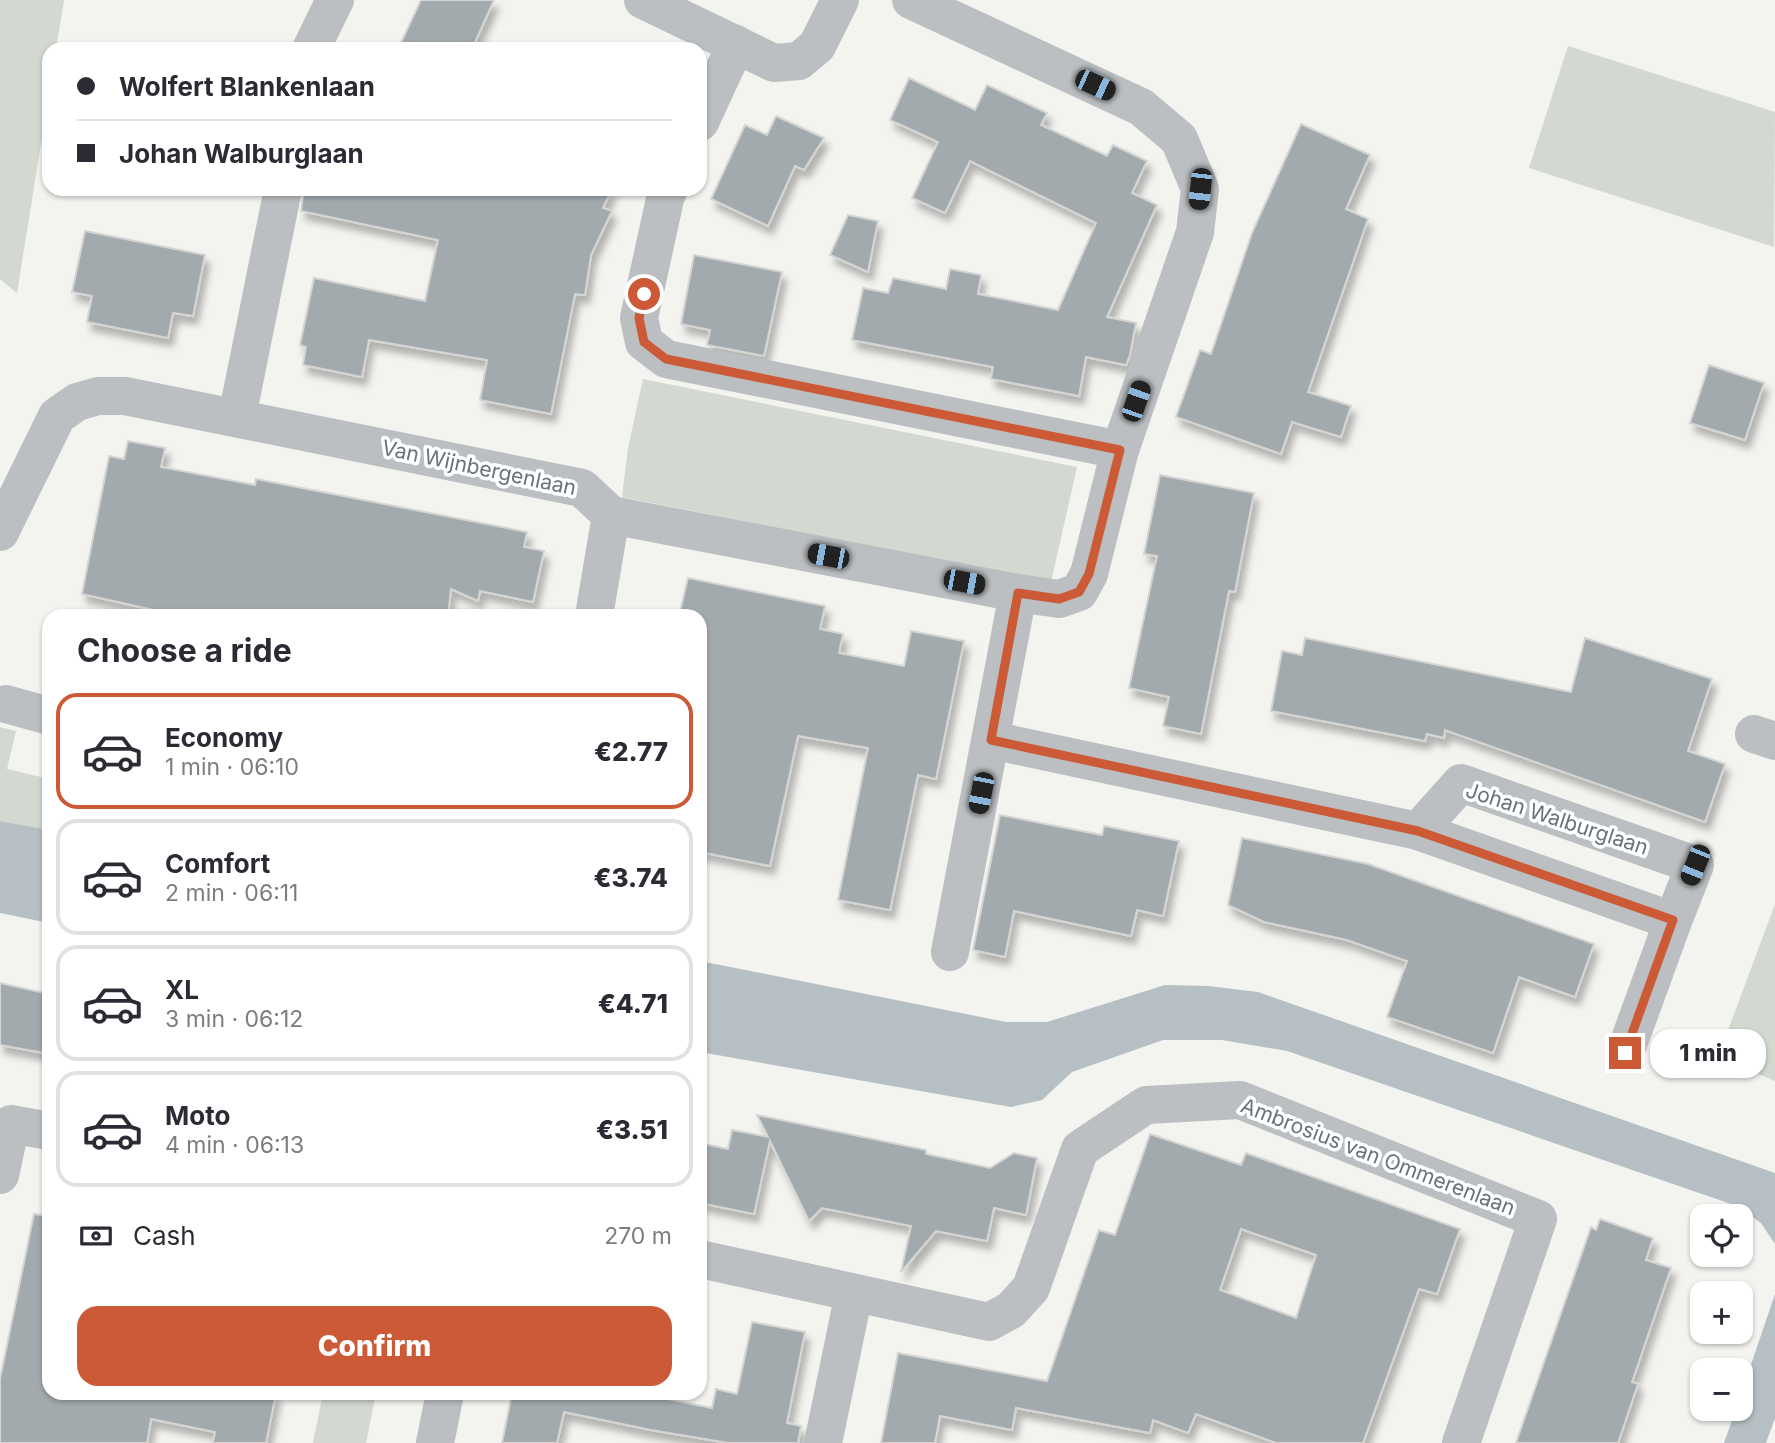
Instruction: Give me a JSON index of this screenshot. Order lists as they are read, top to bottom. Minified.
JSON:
{"streets":{"street":["Van Wijnbergenlaan","Johan Walburglaan","Ambrosius van Ommerenlaan"]},"page":{"banner":["Wolfert Blankenlaan","Johan Walburglaan"],"heading":"Choose a ride","list":[{"name":"Economy","note":"1 min · 06:10","value":"€2.77"},{"name":"Comfort","note":"2 min · 06:11","value":"€3.74"},{"name":"XL","note":"3 min · 06:12","value":"€4.71"},{"name":"Moto","note":"4 min · 06:13","value":"€3.51"}],"bubble":"1 min","pay":["Cash","270 m"],"map_buttons":["+","−"],"buttons":"Confirm"}}
